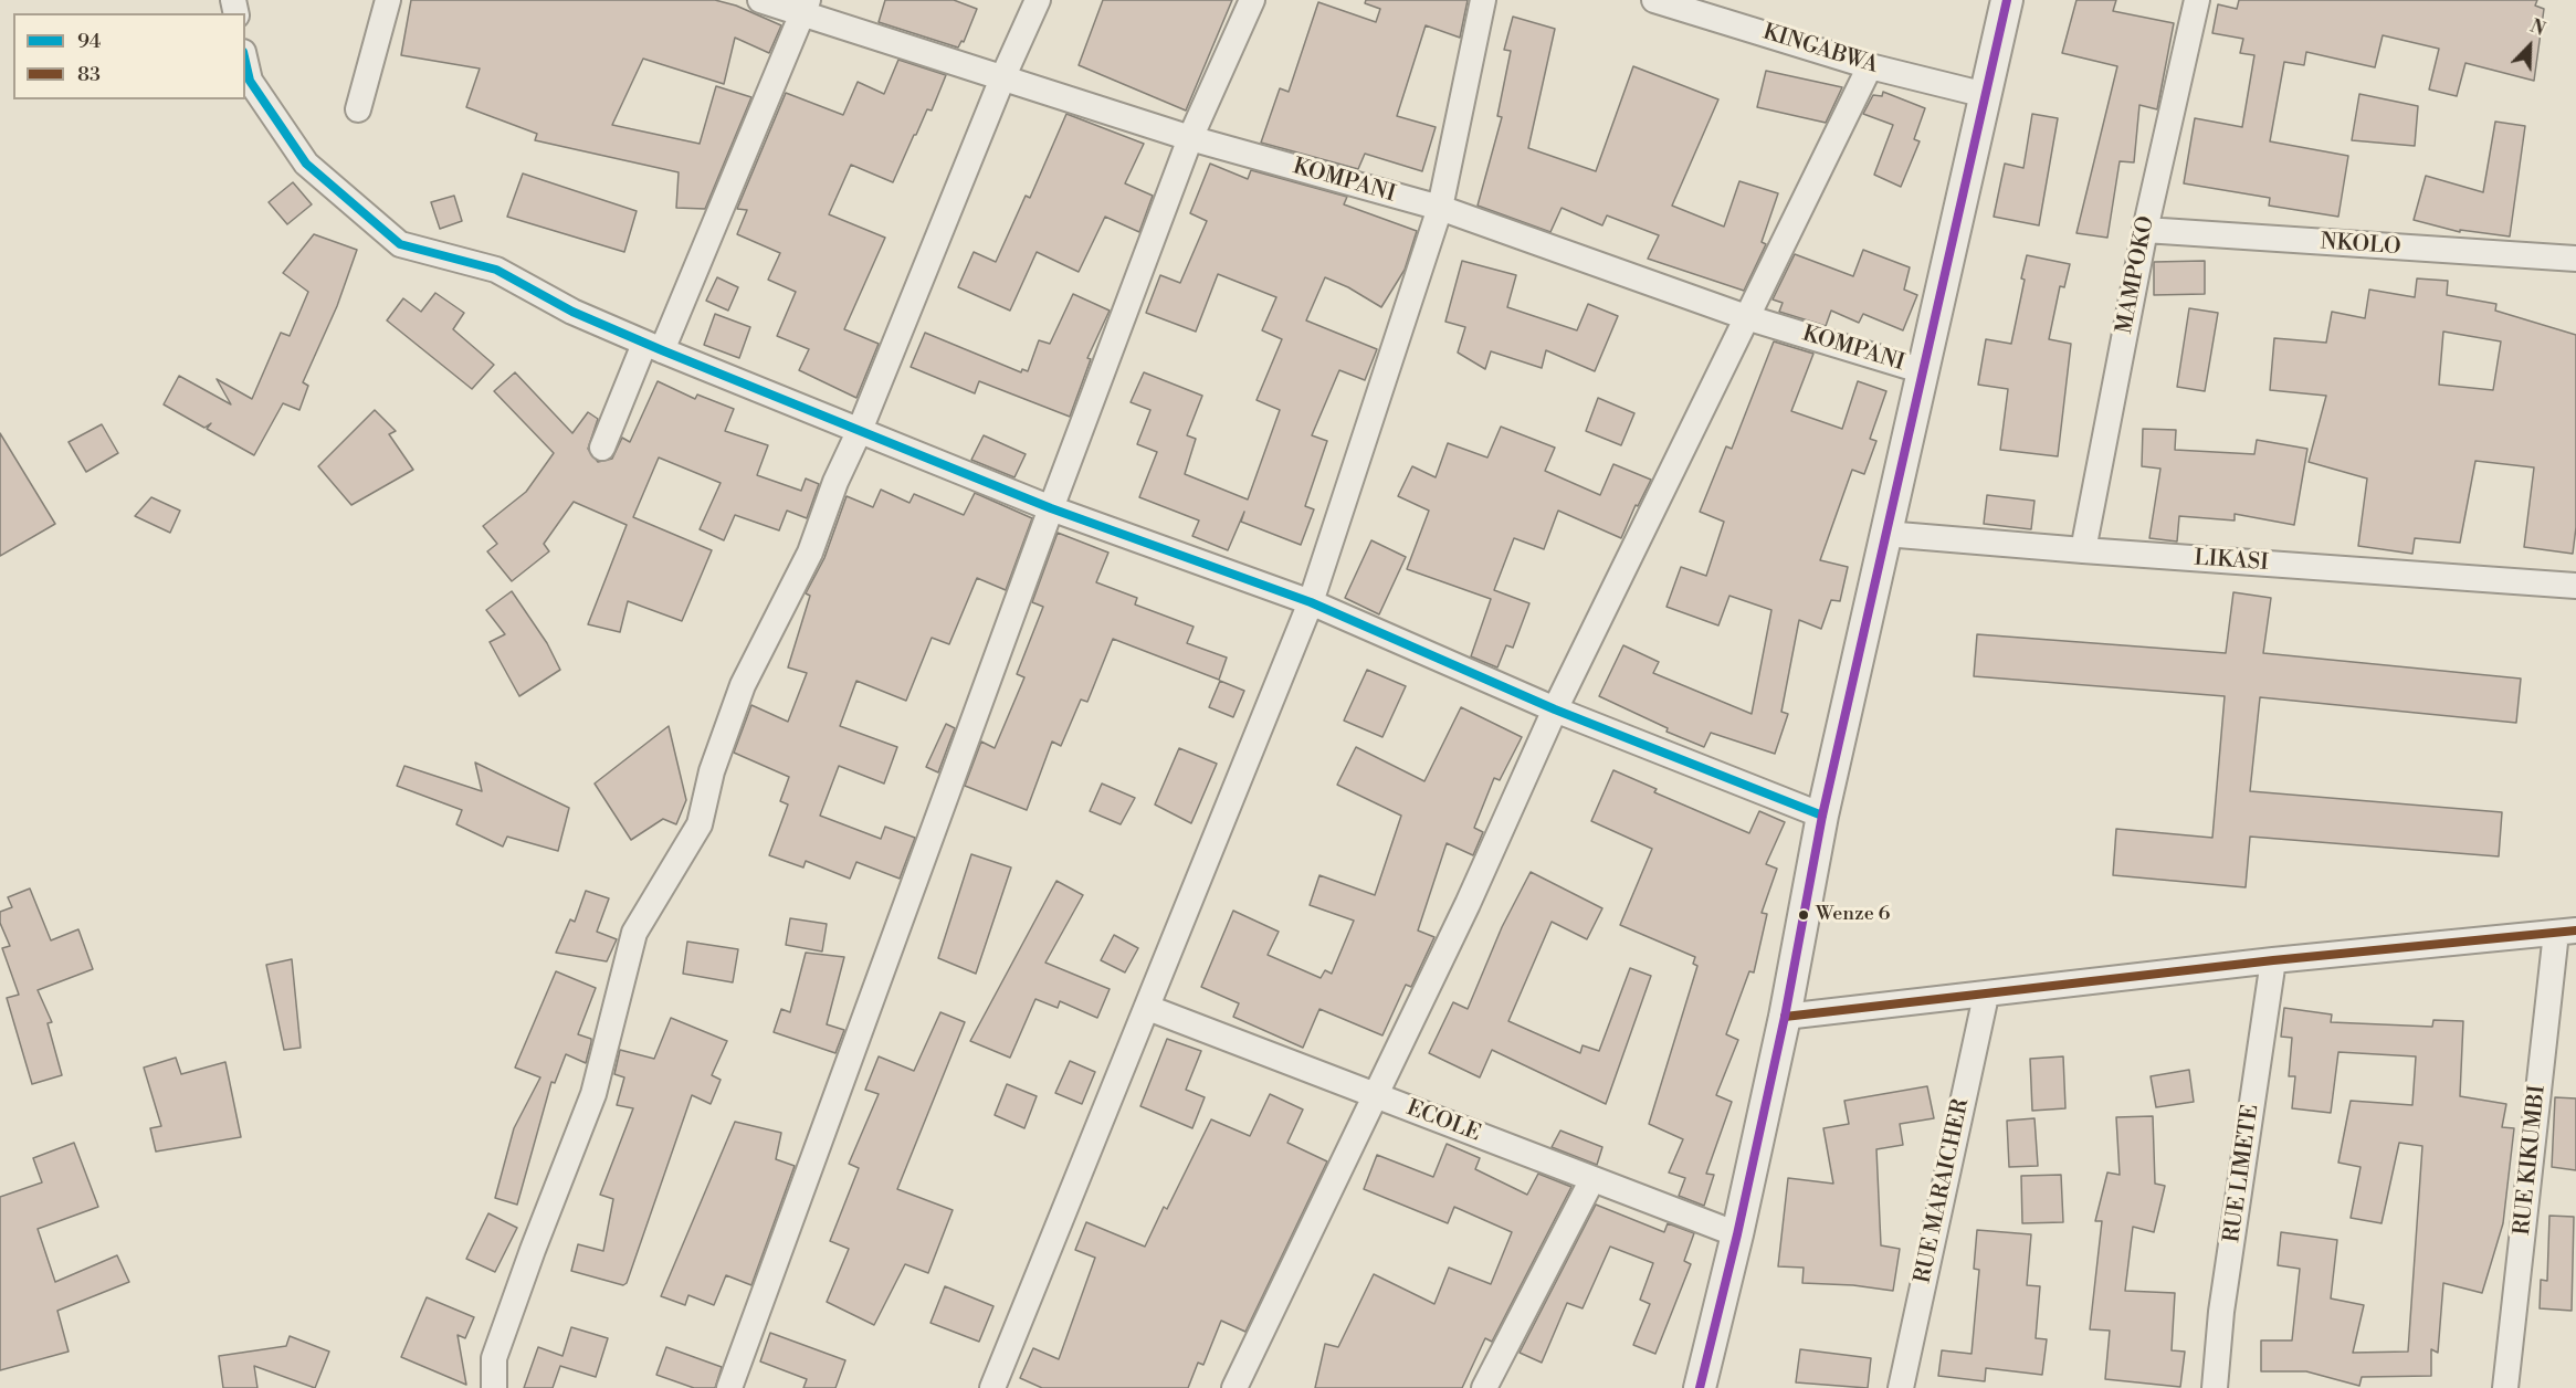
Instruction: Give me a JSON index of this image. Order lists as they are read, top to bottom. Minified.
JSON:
{"streets":{"street":["KINGABWA","KOMPANI","NKOLO","MAMPOKO","LIKASI","ECOLE","RUE KIKUMBI","RUE LIMETE","RUE MARAICHER"]},"crossings":[["NKOLO","MAMPOKO"],["MAMPOKO","LIKASI"]],"places":["Wenze 6"],"lines":["transit line 94","transit line 83"],"legend":["94","83"],"north":"top right"}
